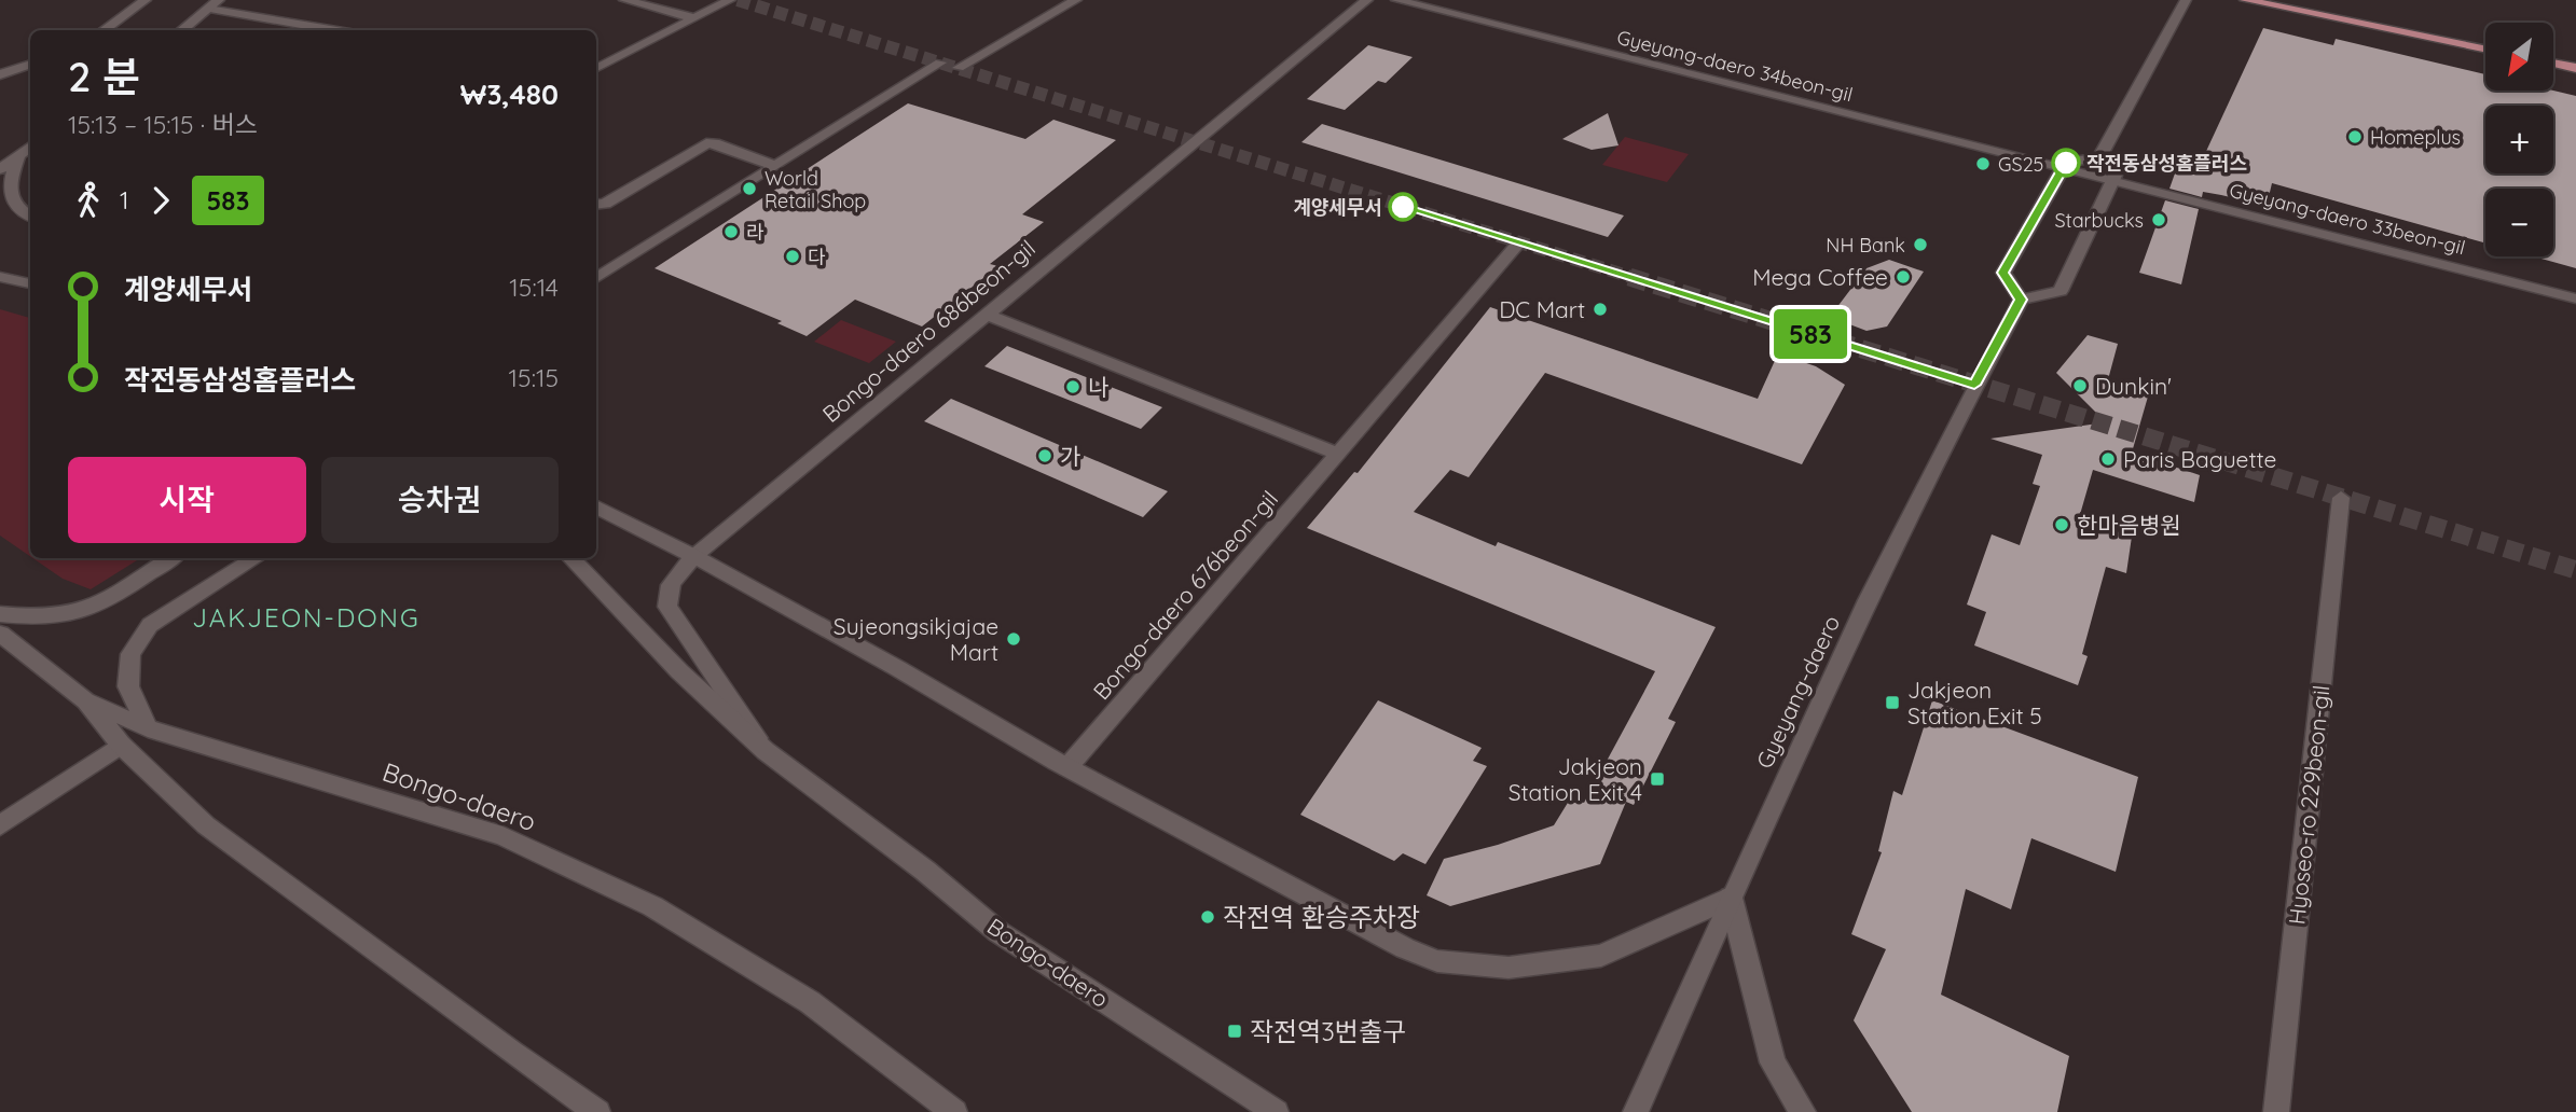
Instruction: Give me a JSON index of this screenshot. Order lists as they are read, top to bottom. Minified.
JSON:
{"streets":{"street":["Gyeyang-daero 34beon-gil","Gyeyang-daero 33beon-gil","Bongo-daero 686beon-gil","Bongo-daero 676beon-gil","Gyeyang-daero","Bongo-daero","Hyoseo-ro 229beon-gil"]},"crossings":[["Gyeyang-daero 34beon-gil","Gyeyang-daero 33beon-gil"],["Bongo-daero 686beon-gil","Bongo-daero"]],"districts":["JAKJEON-DONG"],"places":{"other":["Homeplus","작전동삼성홈플러스","GS25","World Retail Shop","계양세무서","Starbucks","라","NH Bank","다","Mega Coffee","DC Mart","Dunkin'","나","가","Paris Baguette","한마음병원","Sujeongsikjajae Mart","작전역 환승주차장"],"transit":["Jakjeon Station Exit 5","Jakjeon Station Exit 4","작전역3번출구"]},"lines":["bus line 583"],"north":"bottom left","page":{"on_map":"583","map_buttons":["+","−"],"heading":["2 분","15:13 – 15:15 · 버스","₩3,480"],"legs":["1","583"],"list":[{"name":"계양세무서","value":"15:14"},{"name":"작전동삼성홈플러스","value":"15:15"}],"buttons":["시작","승차권"]}}
